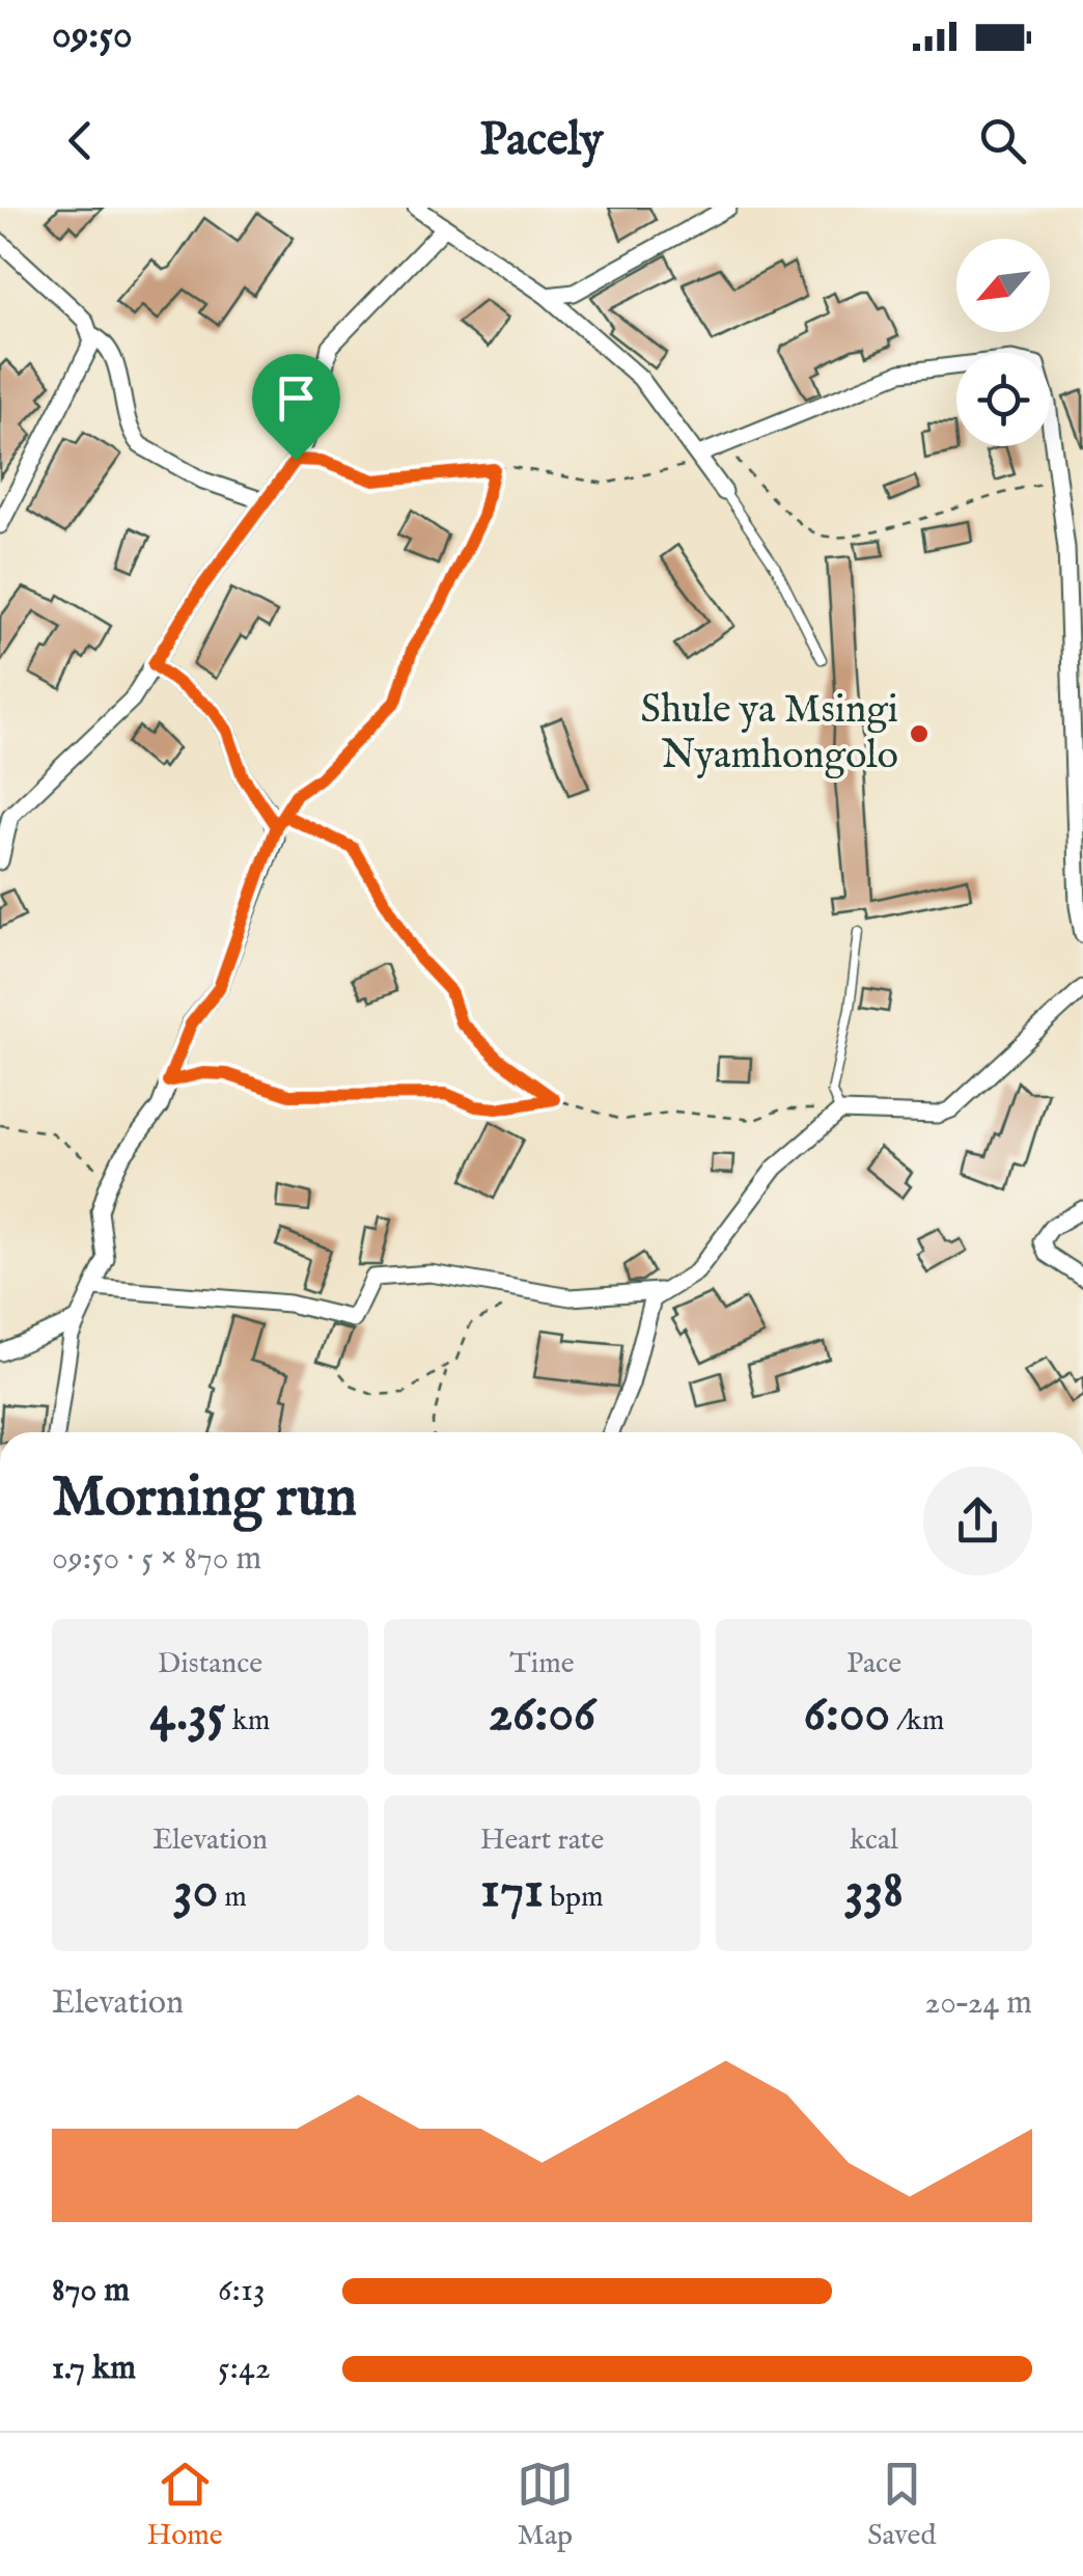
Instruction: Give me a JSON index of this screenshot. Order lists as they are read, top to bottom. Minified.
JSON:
{"places":["Shule ya Msingi Nyamhongolo"],"north":"bottom left","page":{"status":"09:50","header":"Pacely","heading":["Morning run","09:50 · 5 × 870 m"],"stats":[["Distance","4.35 km"],["Time","26:06"],["Pace","6:00 /km"],["Elevation","30 m"],["Heart rate","171 bpm"],["kcal","338"]],"chart":["Elevation","20–24 m"],"list":[{"name":"870 m","note":"6:13"},{"name":"1.7 km","note":"5:42"}],"tabs":["Home","Map","Saved"]}}
